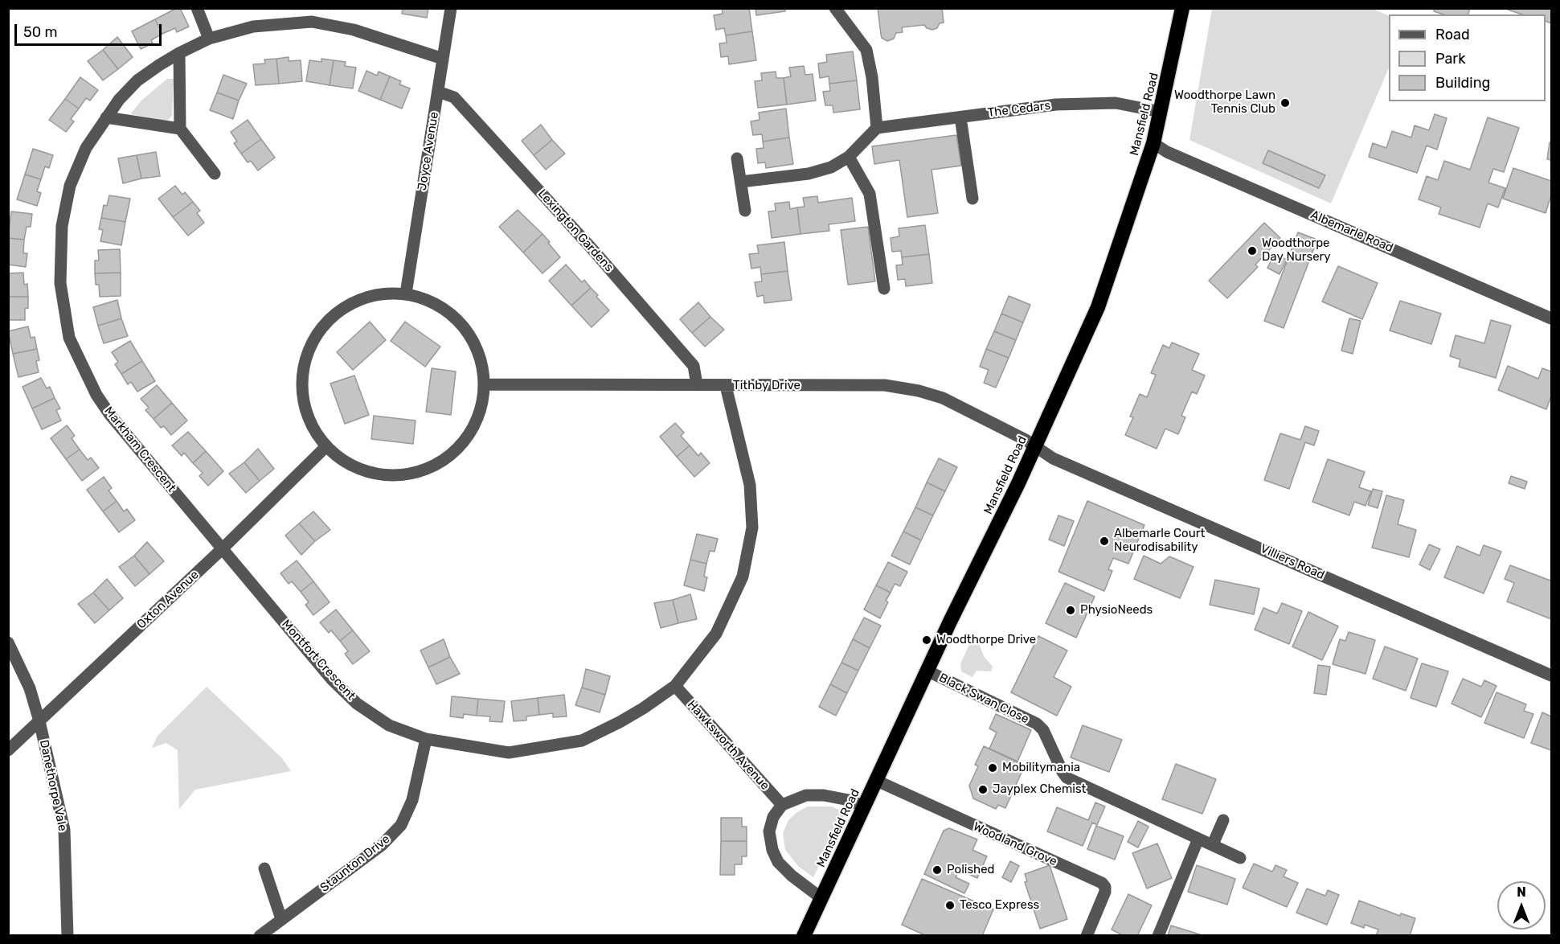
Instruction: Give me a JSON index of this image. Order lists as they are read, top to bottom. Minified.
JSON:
{"streets":{"highway":["Mansfield Road"],"street":["The Cedars","Joyce Avenue","Lexington Gardens","Albemarle Road","Tithby Drive","Markham Crescent","Villiers Road","Oxton Avenue","Montfort Crescent","Black Swan Close","Hawksworth Avenue","Danethorpe Vale","Woodland Grove","Staunton Drive"]},"crossings":[["The Cedars","Mansfield Road"],["Mansfield Road","Albemarle Road"],["Mansfield Road","Tithby Drive"],["Mansfield Road","Villiers Road"],["Mansfield Road","Black Swan Close"],["Mansfield Road","Woodland Grove"],["Joyce Avenue","Lexington Gardens"],["Joyce Avenue","Markham Crescent"],["Lexington Gardens","Tithby Drive"],["Tithby Drive","Villiers Road"],["Tithby Drive","Montfort Crescent"],["Markham Crescent","Oxton Avenue"],["Markham Crescent","Montfort Crescent"],["Oxton Avenue","Montfort Crescent"],["Oxton Avenue","Danethorpe Vale"],["Montfort Crescent","Hawksworth Avenue"],["Montfort Crescent","Staunton Drive"]],"places":["Woodthorpe Lawn Tennis Club","Woodthorpe Day Nursery","Albemarle Court Neurodisability","PhysioNeeds","Woodthorpe Drive","Mobilitymania","Jayplex Chemist","Polished","Tesco Express"],"legend":["Road","Park","Building"],"scale_bar":"50 m","north":"top"}
